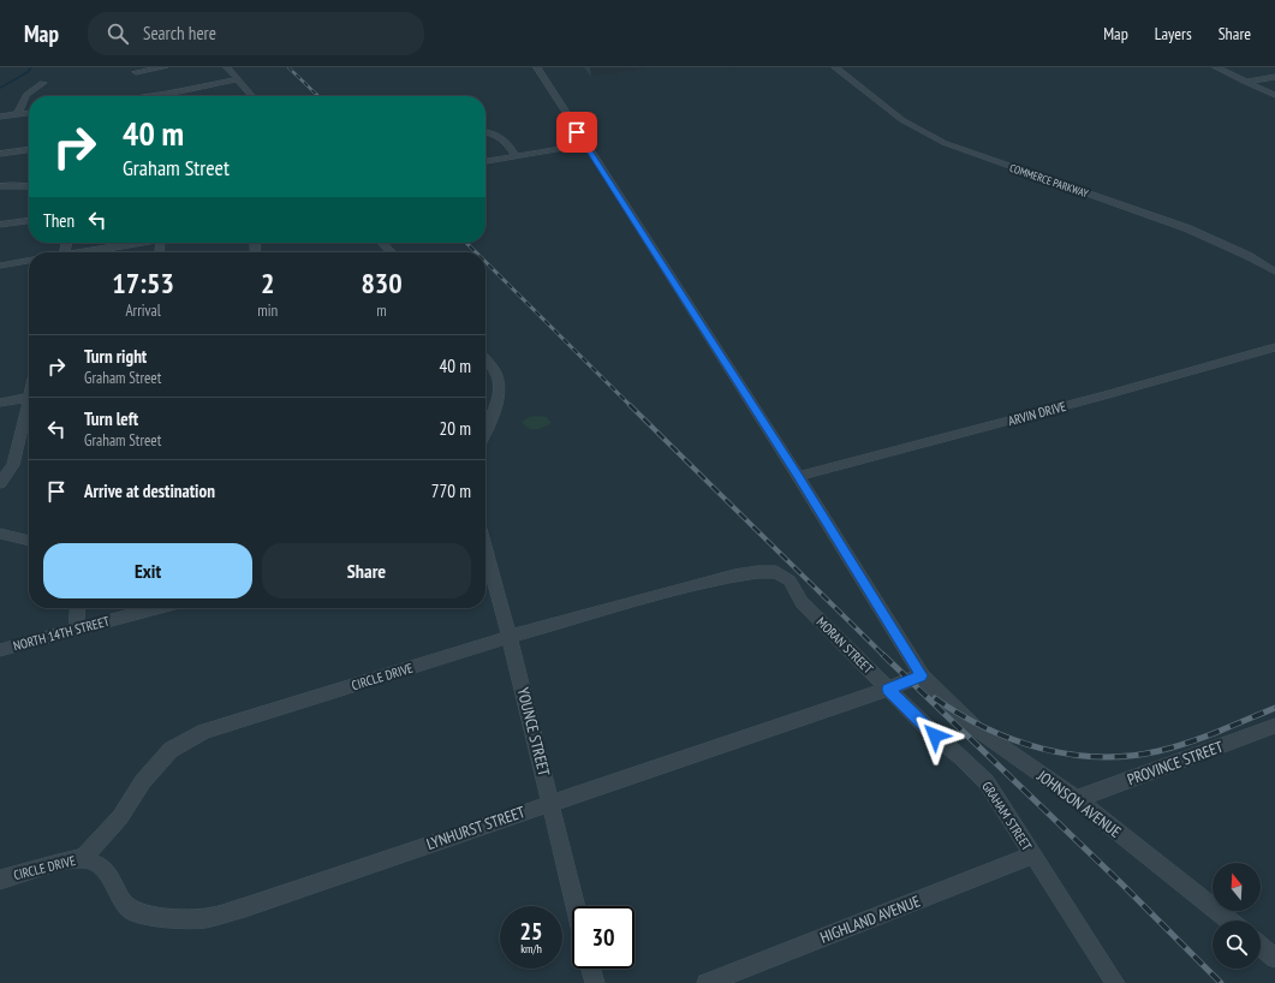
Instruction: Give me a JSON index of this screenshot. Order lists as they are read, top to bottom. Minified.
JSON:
{"streets":{"street":["COMMERCE PARKWAY","ARVIN DRIVE","NORTH 14TH STREET","MORAN STREET","CIRCLE DRIVE","YOUNCE STREET","PROVINCE STREET","JOHNSON AVENUE","GRAHAM STREET","LYNHURST STREET","HIGHLAND AVENUE"]},"crossings":[["MORAN STREET","CIRCLE DRIVE"],["MORAN STREET","GRAHAM STREET"],["MORAN STREET","LYNHURST STREET"],["CIRCLE DRIVE","YOUNCE STREET"],["CIRCLE DRIVE","LYNHURST STREET"],["YOUNCE STREET","LYNHURST STREET"],["PROVINCE STREET","JOHNSON AVENUE"],["GRAHAM STREET","LYNHURST STREET"],["GRAHAM STREET","HIGHLAND AVENUE"]],"north":"top","page":{"header":"Map","search":"Search here","nav":["Map","Layers","Share"],"turn":["40 m","Graham Street"],"then":"Then","eta":["17:53","Arrival","2","min","830","m"],"list":[{"name":"Turn right","note":"Graham Street","value":"40 m"},{"name":"Turn left","note":"Graham Street","value":"20 m"},{"name":"Arrive at destination","value":"770 m"}],"buttons":["Exit","Share"],"speed":"25 km/h","limit":"30"}}
